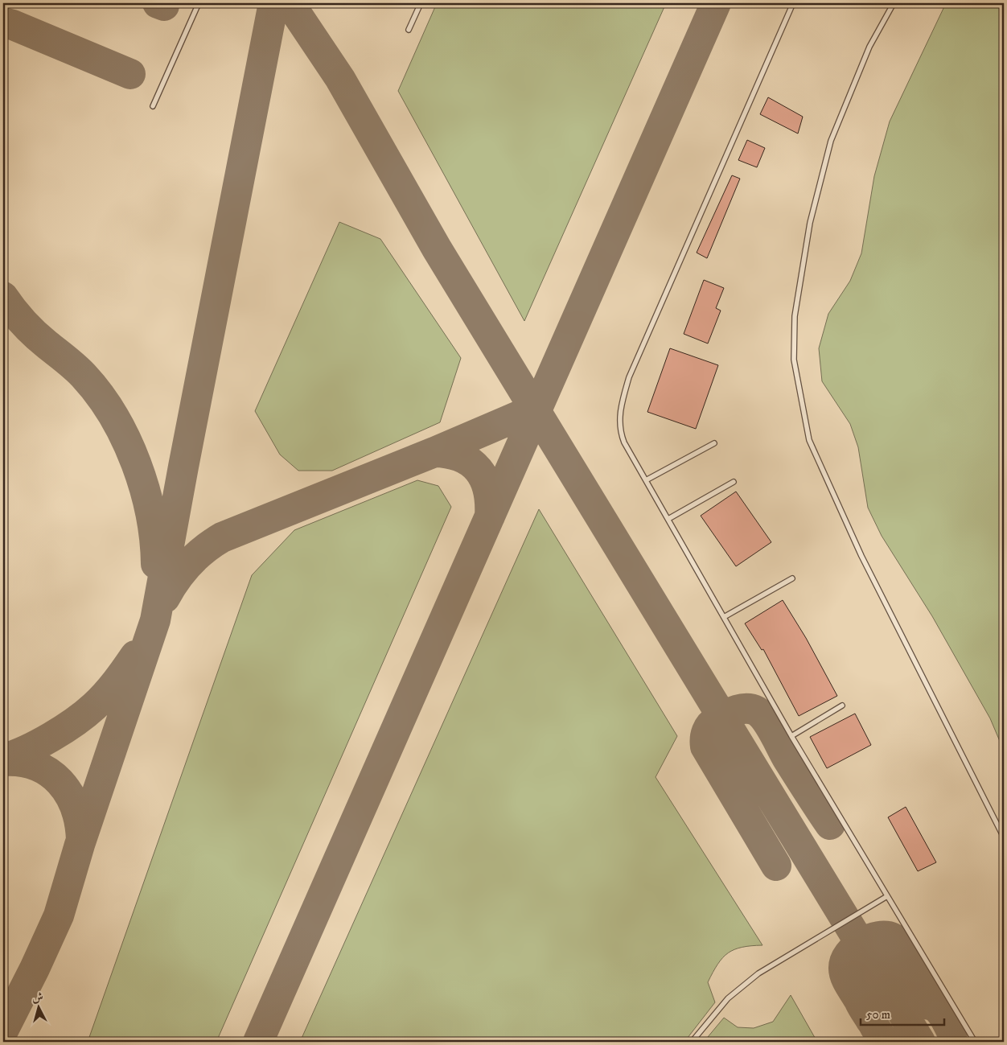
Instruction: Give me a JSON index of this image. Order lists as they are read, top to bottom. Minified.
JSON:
{"scale_bar":"50 m","north":"top"}
